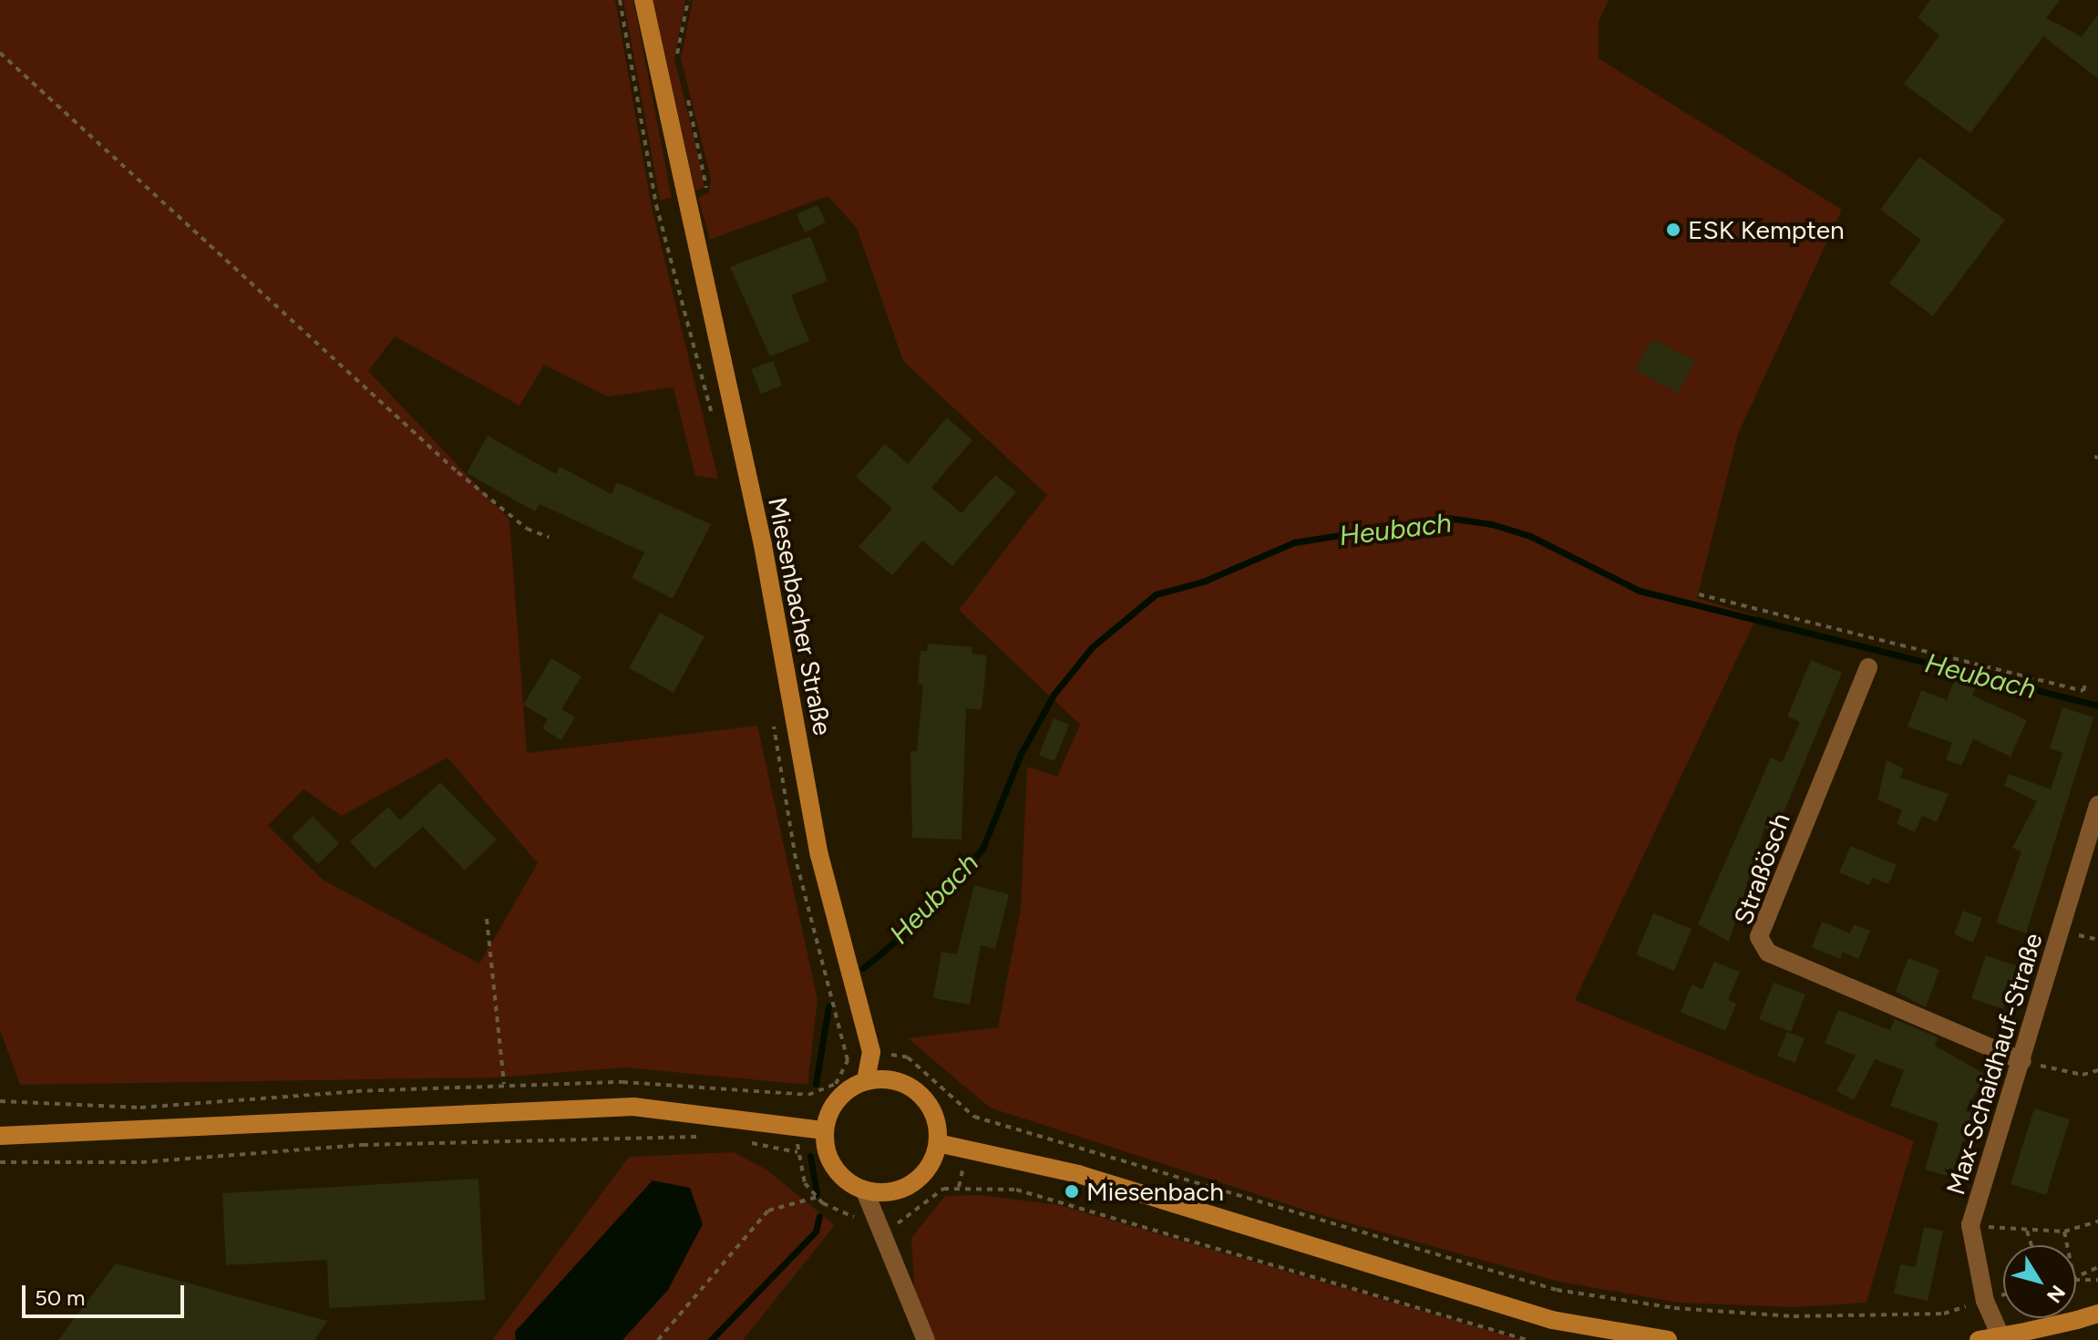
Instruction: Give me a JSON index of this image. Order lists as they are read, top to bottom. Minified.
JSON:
{"streets":{"main road":["Miesenbacher Straße"],"street":["Straßösch","Max-Schaidhauf-Straße"]},"crossings":[["Straßösch","Max-Schaidhauf-Straße"]],"water":["Heubach"],"places":["ESK Kempten","Miesenbach"],"scale_bar":"50 m","north":"bottom right"}
